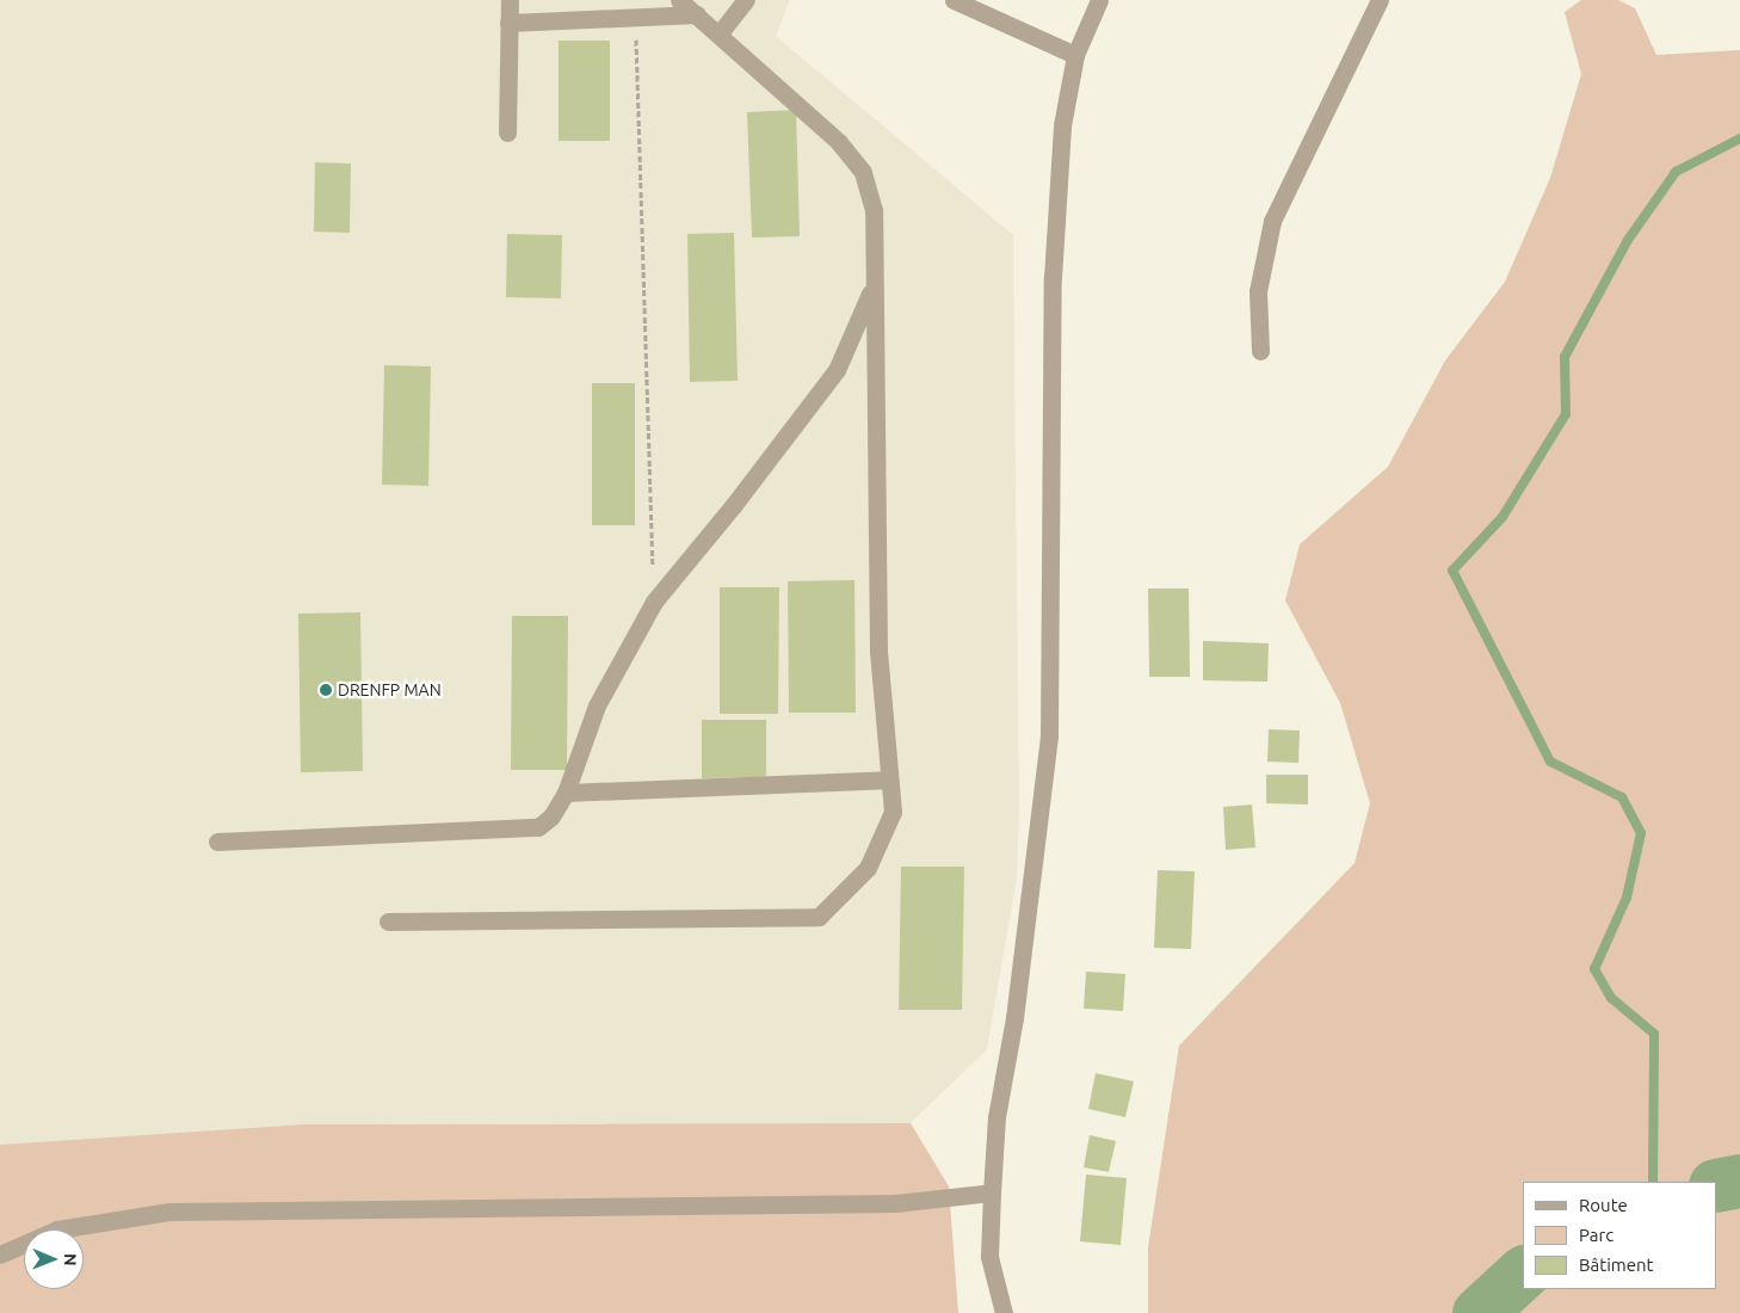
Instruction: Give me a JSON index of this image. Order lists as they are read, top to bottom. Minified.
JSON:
{"places":["DRENFP MAN"],"legend":["Route","Parc","Bâtiment"],"north":"right"}
